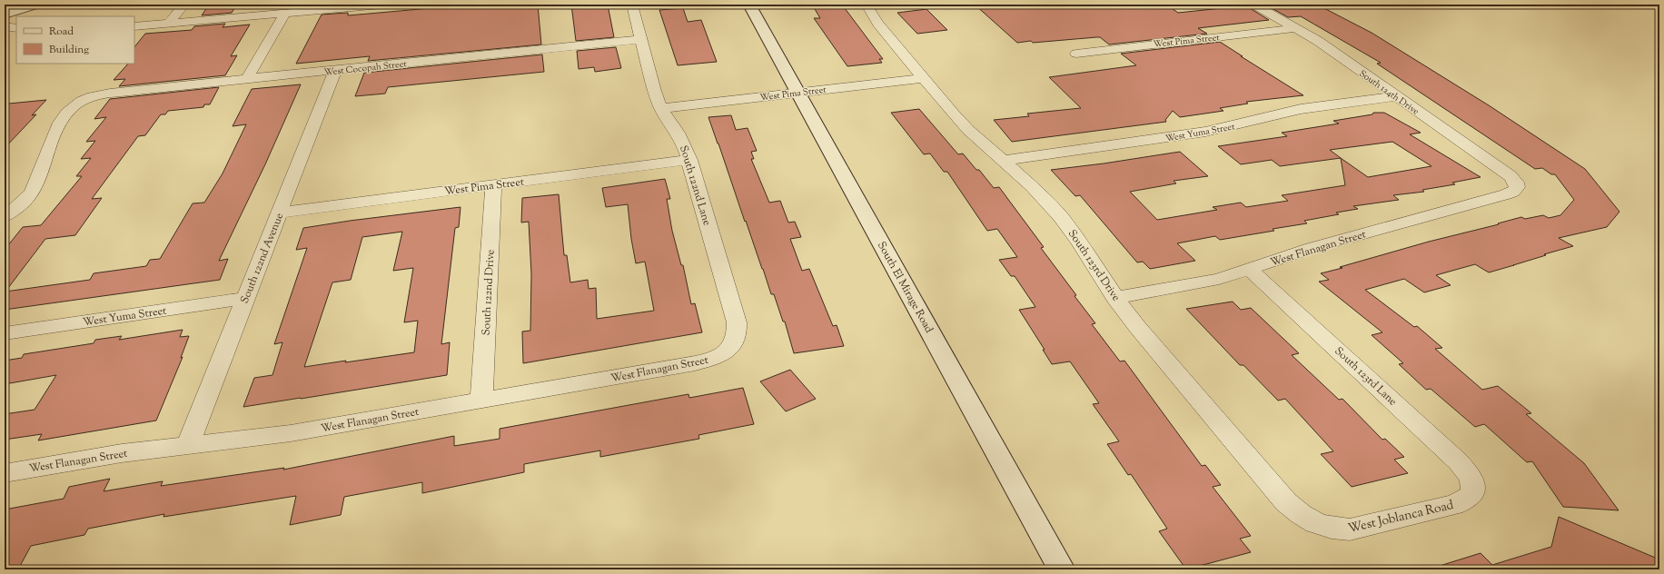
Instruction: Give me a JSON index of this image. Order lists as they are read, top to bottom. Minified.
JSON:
{"streets":{"main road":["South El Mirage Road"],"street":["West Pima Street","West Cocopah Street","South 124th Drive","West Yuma Street","South 122nd Lane","West Flanagan Street","South 122nd Avenue","South 123rd Drive","South 122nd Drive","South 123rd Lane","West Joblanca Road"]},"crossings":[["West Pima Street","South 124th Drive"],["West Pima Street","South 122nd Lane"],["West Pima Street","South 122nd Avenue"],["West Pima Street","South 123rd Drive"],["West Pima Street","South El Mirage Road"],["West Pima Street","South 122nd Drive"],["West Cocopah Street","South 122nd Lane"],["West Cocopah Street","South 122nd Avenue"],["South 124th Drive","West Yuma Street"],["South 124th Drive","West Flanagan Street"],["West Yuma Street","South 122nd Avenue"],["West Yuma Street","South 123rd Drive"],["South 122nd Lane","West Flanagan Street"],["West Flanagan Street","South 122nd Avenue"],["West Flanagan Street","South 123rd Drive"],["West Flanagan Street","South 122nd Drive"],["West Flanagan Street","South 123rd Lane"],["South 123rd Drive","West Joblanca Road"],["South 123rd Lane","West Joblanca Road"]],"legend":["Road","Building"]}
